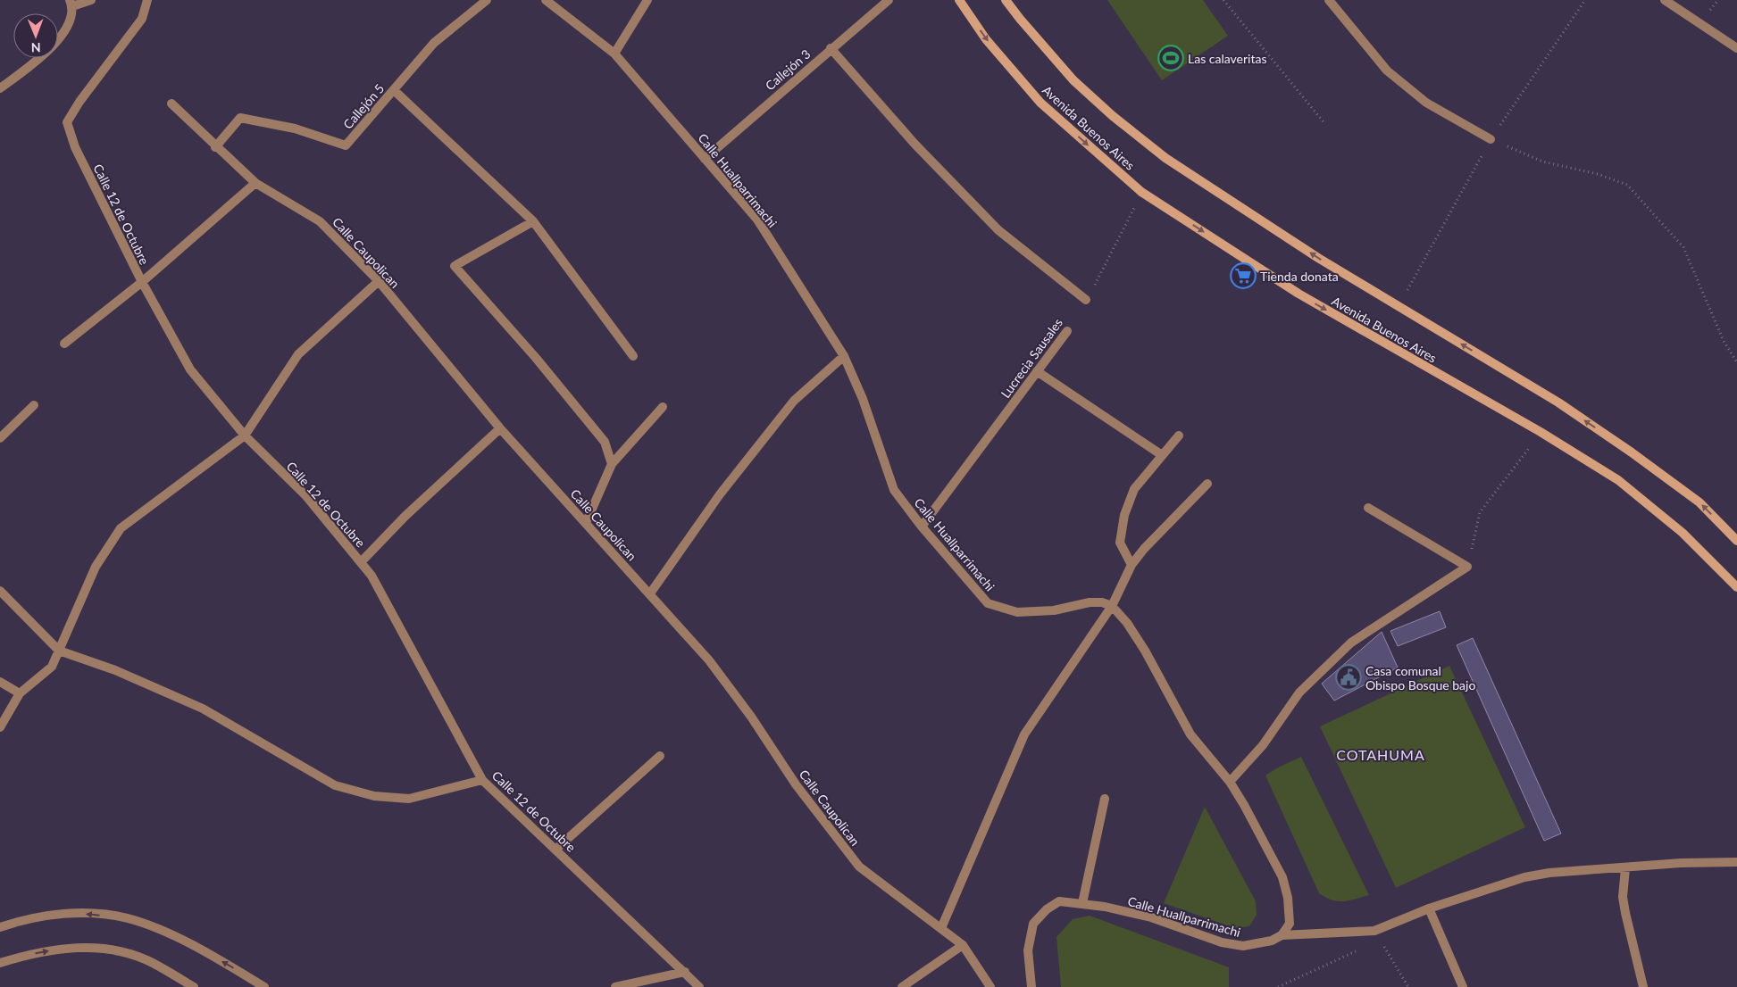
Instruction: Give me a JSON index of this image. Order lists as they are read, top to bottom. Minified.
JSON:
{"streets":{"main road":["Avenida Buenos Aires"],"street":["Callejón 3","Callejón 5","Calle Huallparrimachi","Calle 12 de Octubre","Calle Caupolican","Lucrecia Sausales"]},"crossings":[["Callejón 3","Calle Huallparrimachi"],["Callejón 5","Calle Caupolican"],["Calle Huallparrimachi","Lucrecia Sausales"]],"districts":["COTAHUMA"],"places":{"sports":["Las calaveritas"],"supermarket":["Tienda donata"],"public building":["Casa comunal Obispo Bosque bajo"]},"north":"bottom"}
